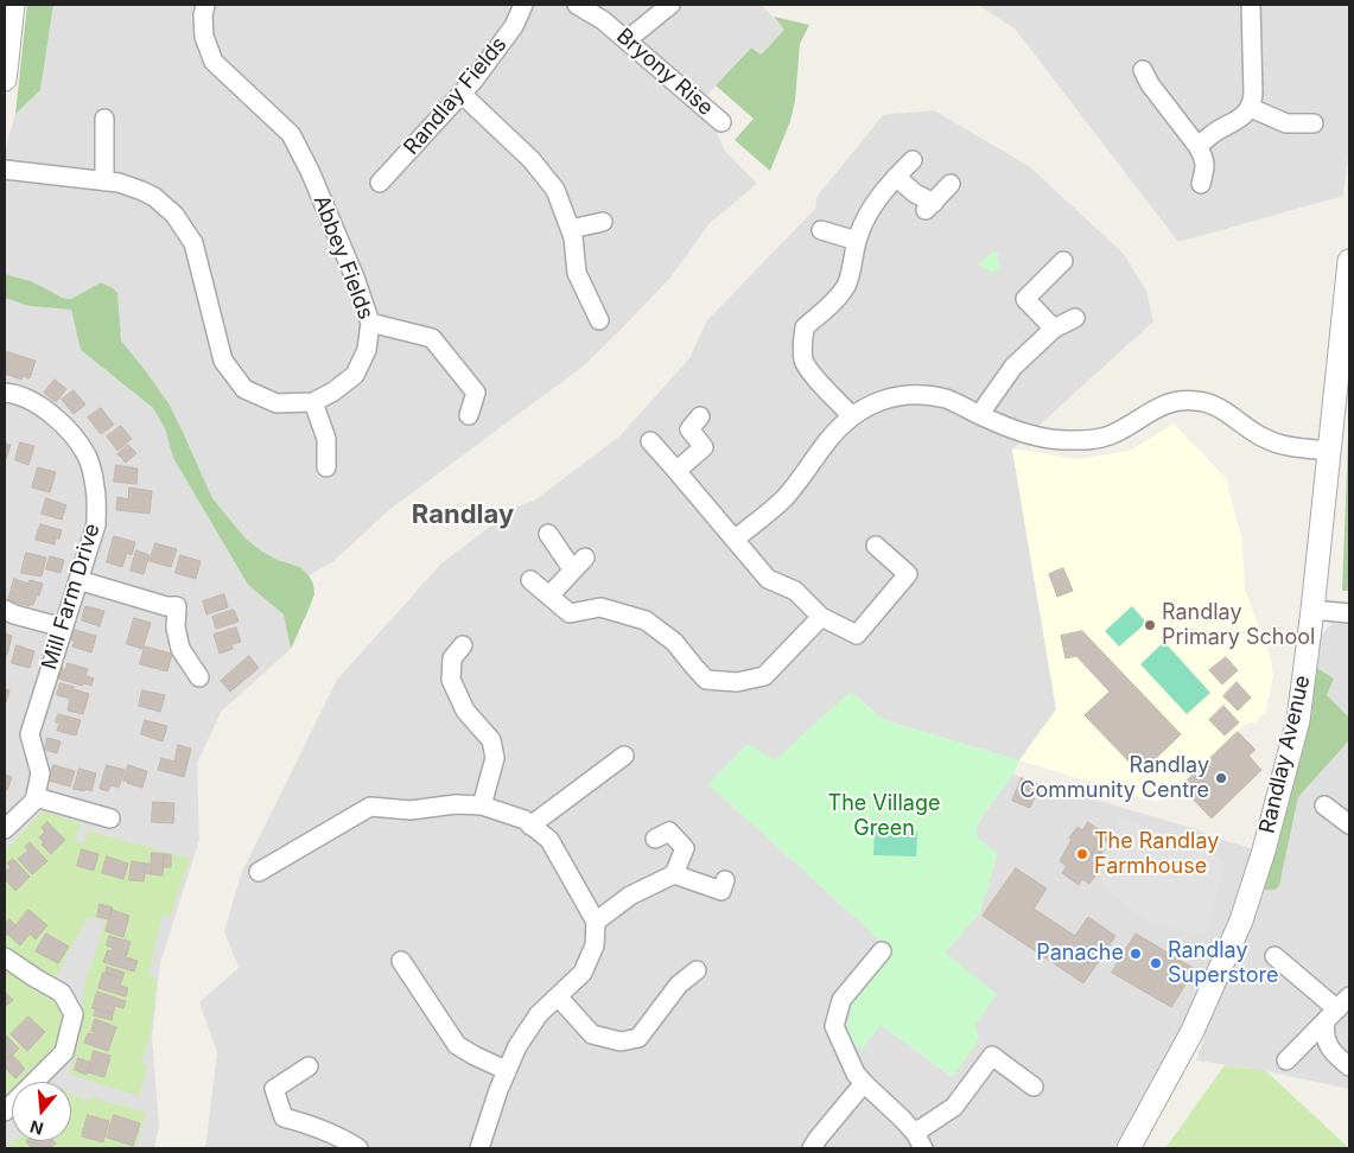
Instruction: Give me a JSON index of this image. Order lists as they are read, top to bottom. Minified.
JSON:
{"streets":{"street":["Bryony Rise","Randlay Fields","Abbey Fields","Mill Farm Drive","Randlay Avenue"]},"districts":["Randlay"],"parks":["The Village Green"],"places":["Randlay Primary School","Randlay Community Centre","The Randlay Farmhouse","Panache","Randlay Superstore"],"north":"bottom"}
